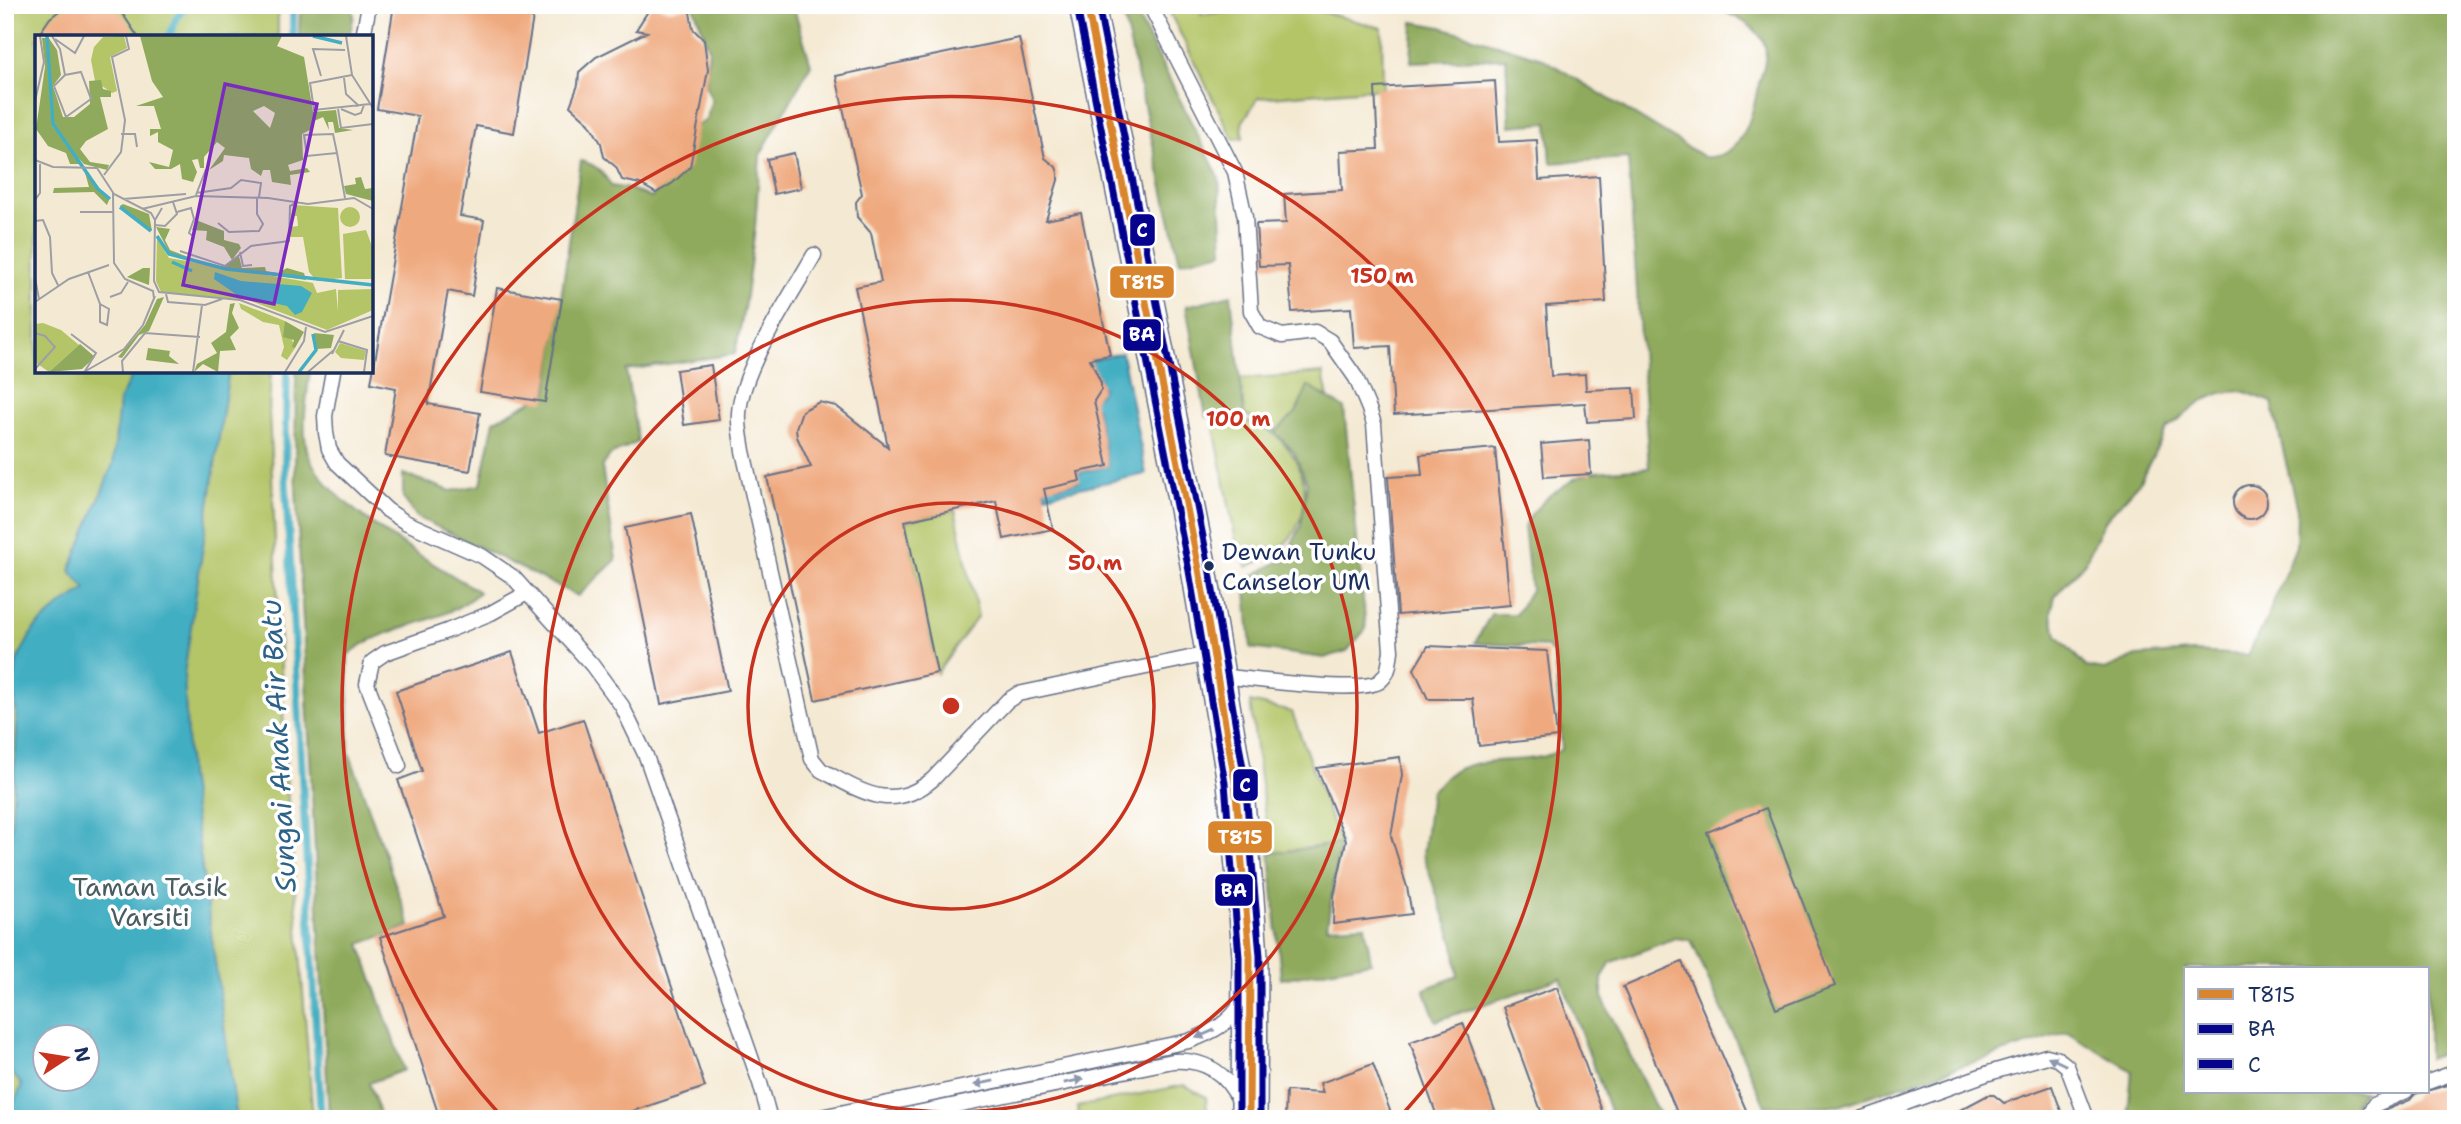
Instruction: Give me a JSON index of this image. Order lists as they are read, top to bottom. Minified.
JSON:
{"water":["Sungai Anak Air Batu"],"parks":["Taman Tasik Varsiti"],"places":["Dewan Tunku Canselor UM"],"lines":["transit line T815","transit line C","transit line BA"],"legend":["T815","BA","C"],"north":"right","rings":["150 m","100 m","50 m"]}
